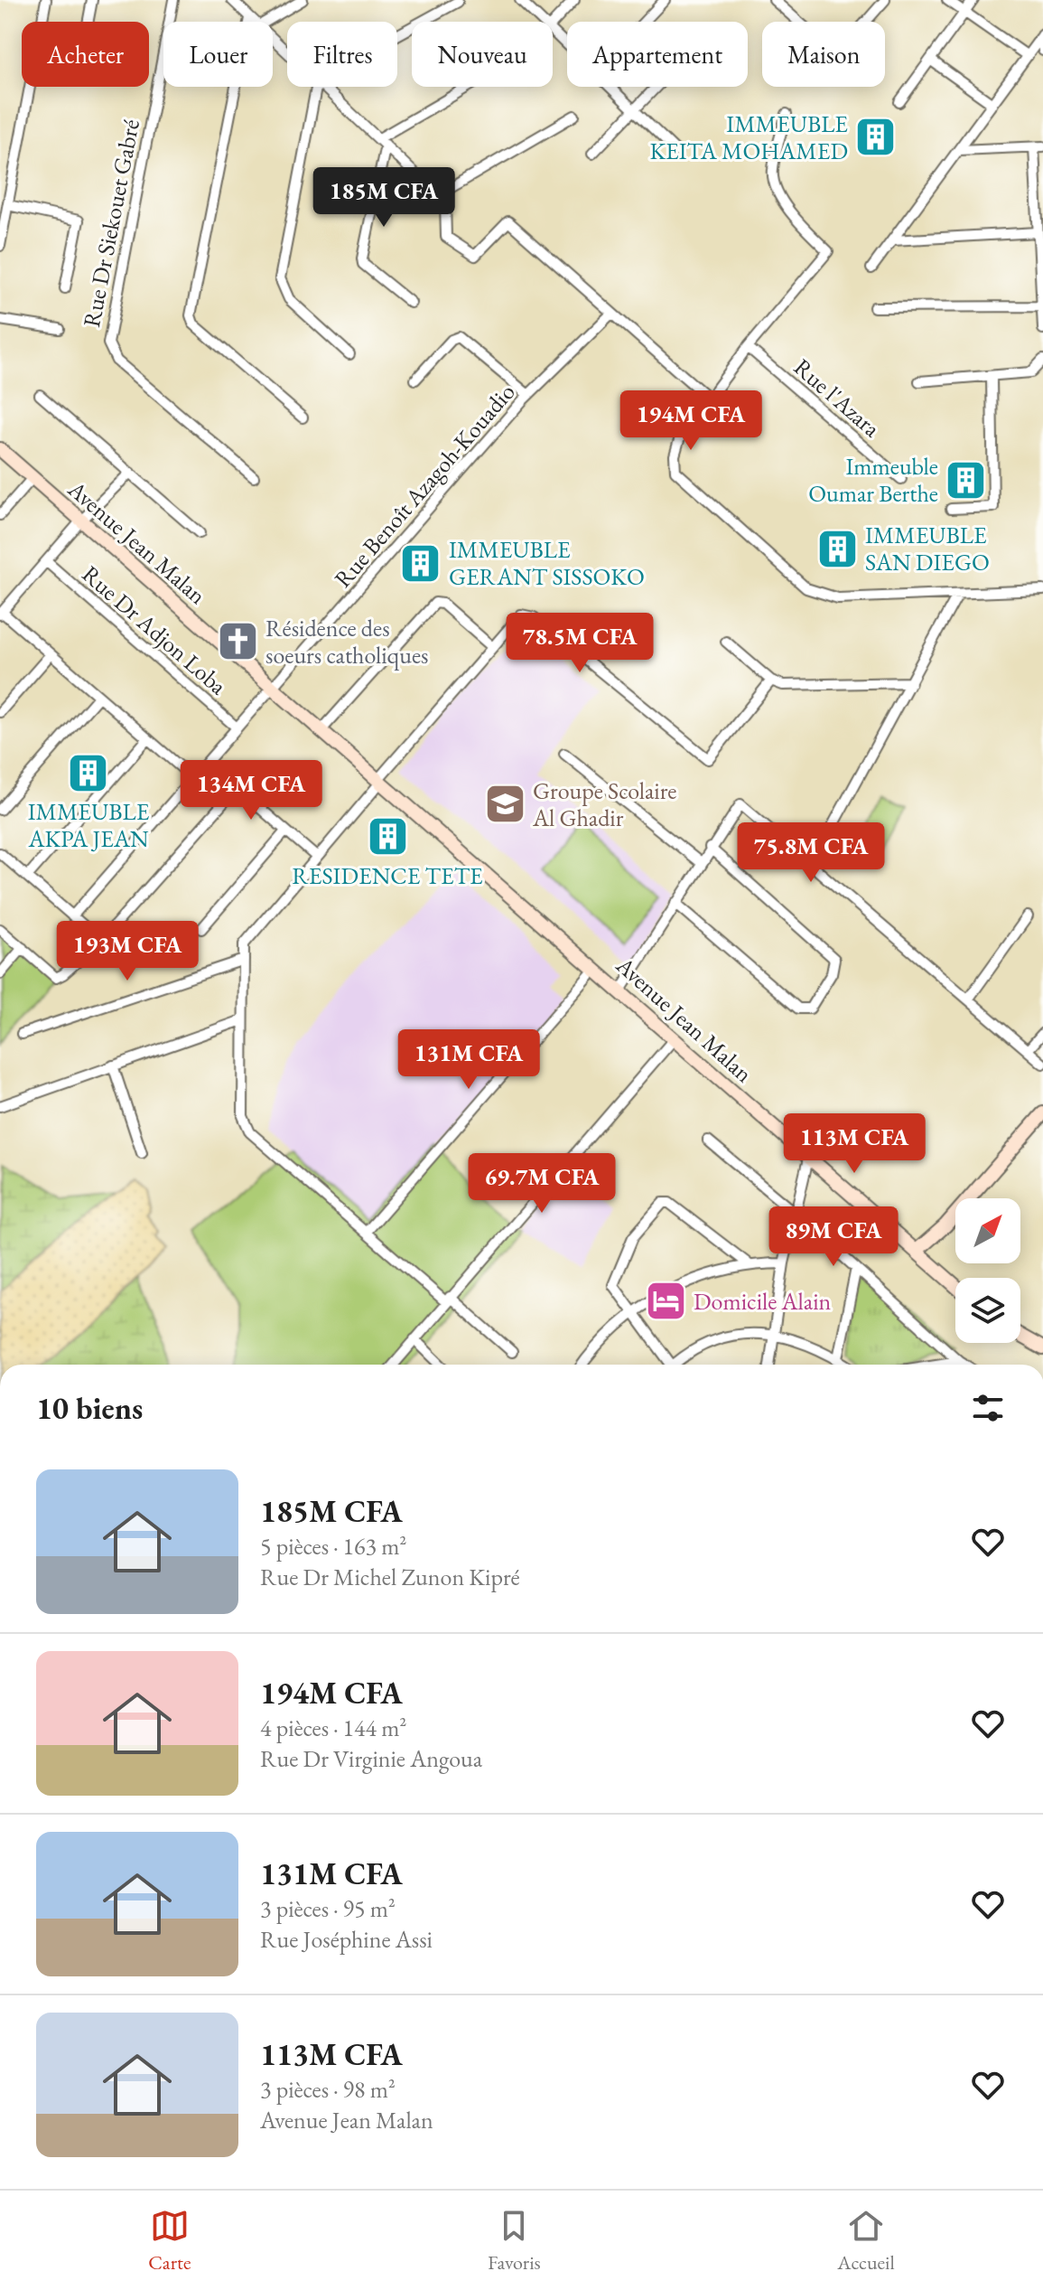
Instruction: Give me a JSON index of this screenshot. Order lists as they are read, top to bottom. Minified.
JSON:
{"streets":{"main road":["Avenue Jean Malan"],"street":["Rue Dr Siekouet Gabré","Rue l'Azara","Rue Benoît Azagoh-Kouadio","Rue Dr Adjon Loba"]},"crossings":[["Rue Benoît Azagoh-Kouadio","Avenue Jean Malan"],["Rue Benoît Azagoh-Kouadio","Rue Dr Adjon Loba"]],"places":{"building":["IMMEUBLE KEITA MOHAMED","Immeuble Oumar Berthe","IMMEUBLE SAN DIEGO","IMMEUBLE GERANT SISSOKO","IMMEUBLE AKPA JEAN","RESIDENCE TETE"],"church":["Résidence des soeurs catholiques"],"school or university":["Groupe Scolaire Al Ghadir"],"hotel":["Domicile Alain"]},"north":"top right","page":{"chip":["Acheter","Louer","Filtres","Nouveau","Appartement","Maison"],"price":["185M CFA","194M CFA","78.5M CFA","134M CFA","75.8M CFA","193M CFA","131M CFA","113M CFA","69.7M CFA","89M CFA"],"heading":"10 biens","list":[{"name":"185M CFA","note":"5 pièces · 163 m² · Rue Dr Michel Zunon Kipré"},{"name":"194M CFA","note":"4 pièces · 144 m² · Rue Dr Virginie Angoua"},{"name":"131M CFA","note":"3 pièces · 95 m² · Rue Joséphine Assi"},{"name":"113M CFA","note":"3 pièces · 98 m² · Avenue Jean Malan"}],"tabs":["Carte","Favoris","Accueil"]}}
